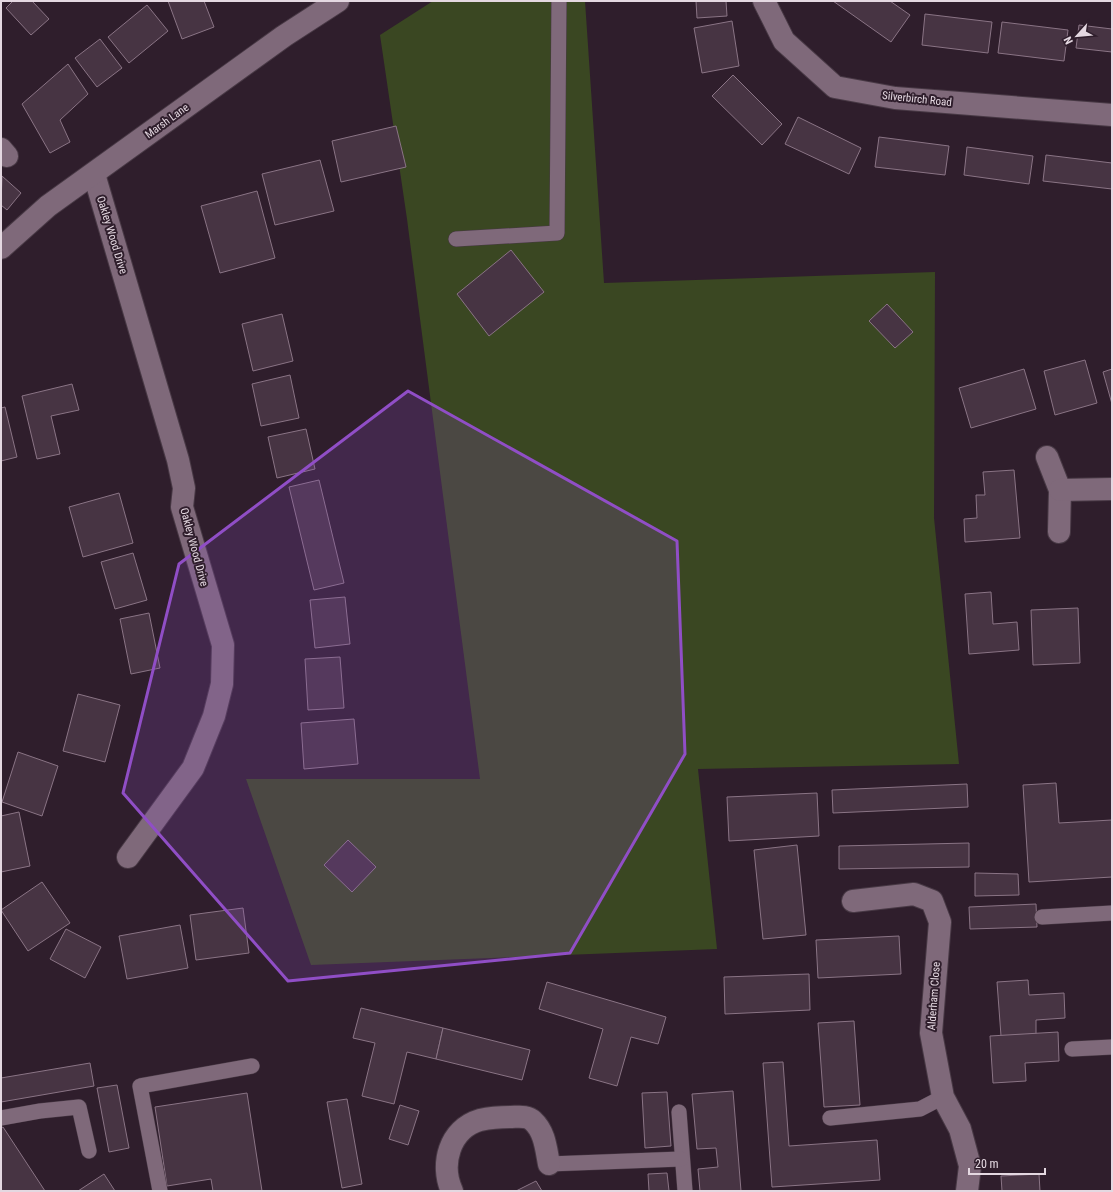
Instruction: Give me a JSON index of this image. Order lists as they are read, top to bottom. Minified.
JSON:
{"streets":{"street":["Silverbirch Road","Marsh Lane","Oakley Wood Drive","Alderham Close"]},"crossings":[["Marsh Lane","Oakley Wood Drive"]],"scale_bar":"20 m","north":"bottom left"}
